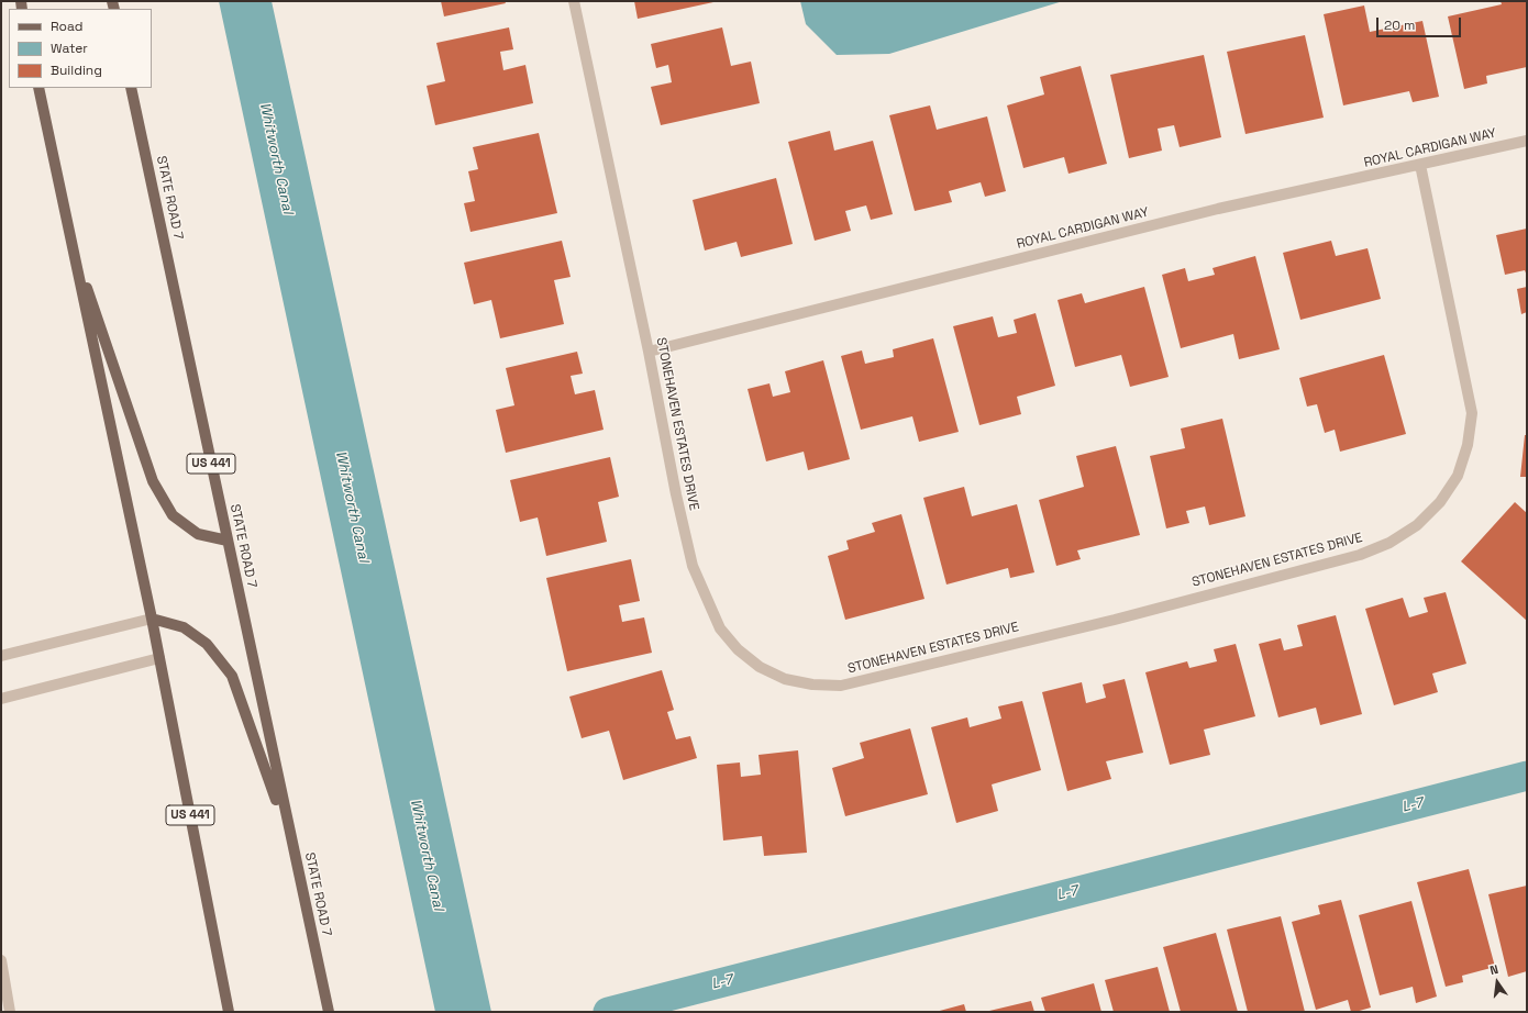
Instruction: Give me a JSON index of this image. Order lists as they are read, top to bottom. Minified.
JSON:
{"streets":{"main road":["STATE ROAD 7","US 441"],"street":["ROYAL CARDIGAN WAY","STONEHAVEN ESTATES DRIVE"]},"crossings":[["ROYAL CARDIGAN WAY","STONEHAVEN ESTATES DRIVE"]],"water":["Whitworth Canal","L-7"],"legend":["Road","Water","Building"],"scale_bar":"20 m","north":"top"}
